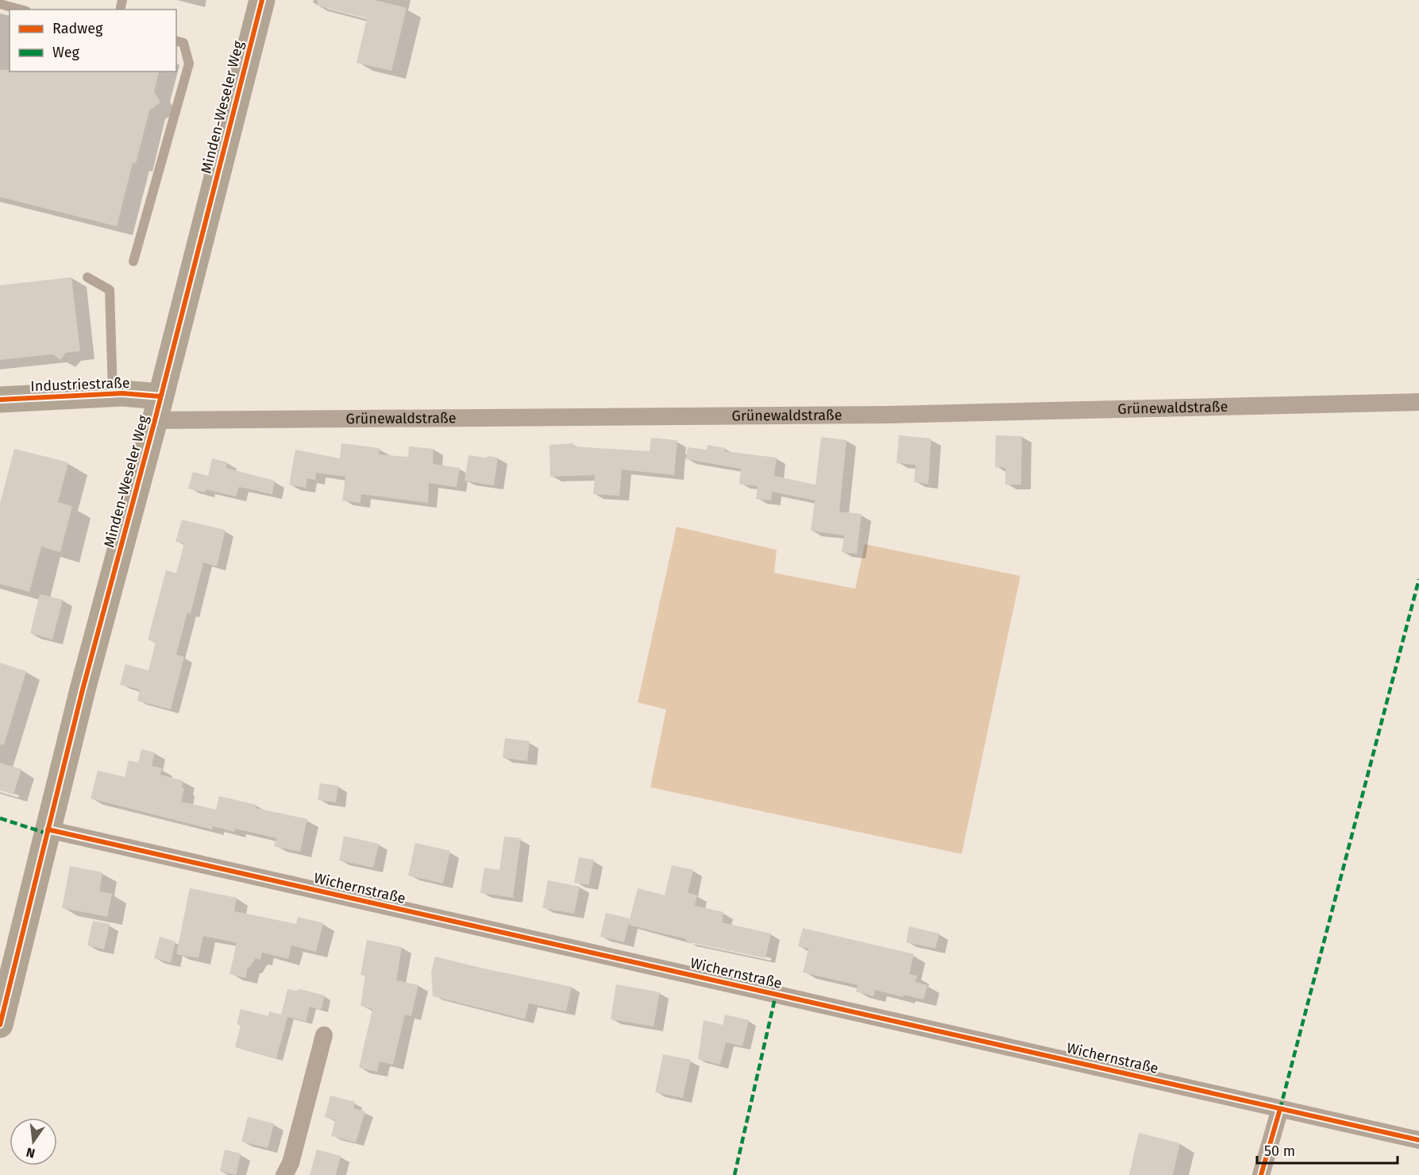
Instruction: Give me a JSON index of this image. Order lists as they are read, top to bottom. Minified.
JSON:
{"streets":{"street":["Minden-Weseler Weg","Industriestraße","Grünewaldstraße","Wichernstraße"]},"crossings":[["Minden-Weseler Weg","Industriestraße"],["Minden-Weseler Weg","Grünewaldstraße"],["Minden-Weseler Weg","Wichernstraße"],["Industriestraße","Grünewaldstraße"]],"legend":["Radweg","Weg"],"scale_bar":"50 m","north":"bottom"}
